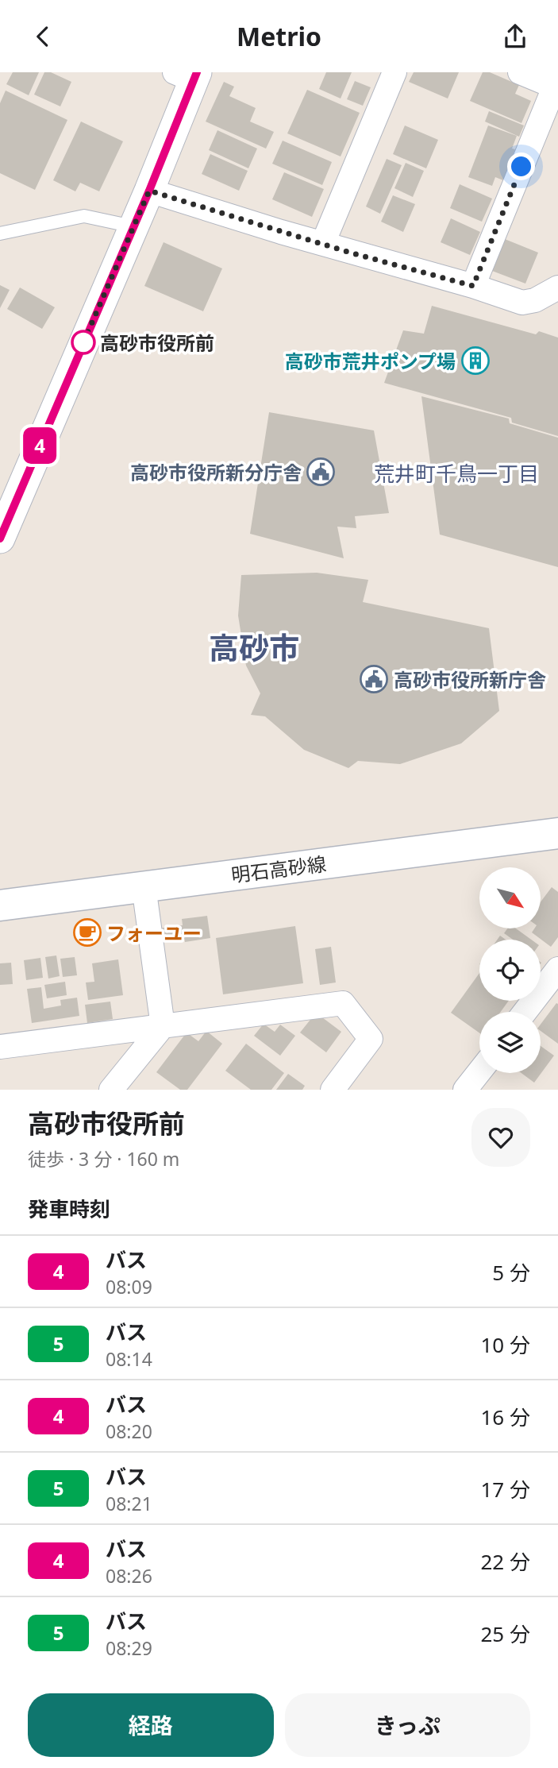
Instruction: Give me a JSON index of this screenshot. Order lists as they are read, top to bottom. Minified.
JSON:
{"streets":{"main road":["明石高砂線"]},"districts":["荒井町千鳥一丁目","高砂市"],"places":{"other":["高砂市役所前"],"building":["高砂市荒井ポンプ場"],"public building":["高砂市役所新分庁舎","高砂市役所新庁舎"],"cafe":["フォーユー"]},"lines":["bus line 4"],"north":"bottom right","page":{"header":"Metrio","on_map":"4","heading":[["高砂市役所前","徒歩 · 3 分 · 160 m"],"発車時刻"],"list":[{"mark":"4","name":"バス","note":"08:09","value":"5 分"},{"mark":"5","name":"バス","note":"08:14","value":"10 分"},{"mark":"4","name":"バス","note":"08:20","value":"16 分"},{"mark":"5","name":"バス","note":"08:21","value":"17 分"},{"mark":"4","name":"バス","note":"08:26","value":"22 分"},{"mark":"5","name":"バス","note":"08:29","value":"25 分"}],"buttons":["経路","きっぷ"]}}
